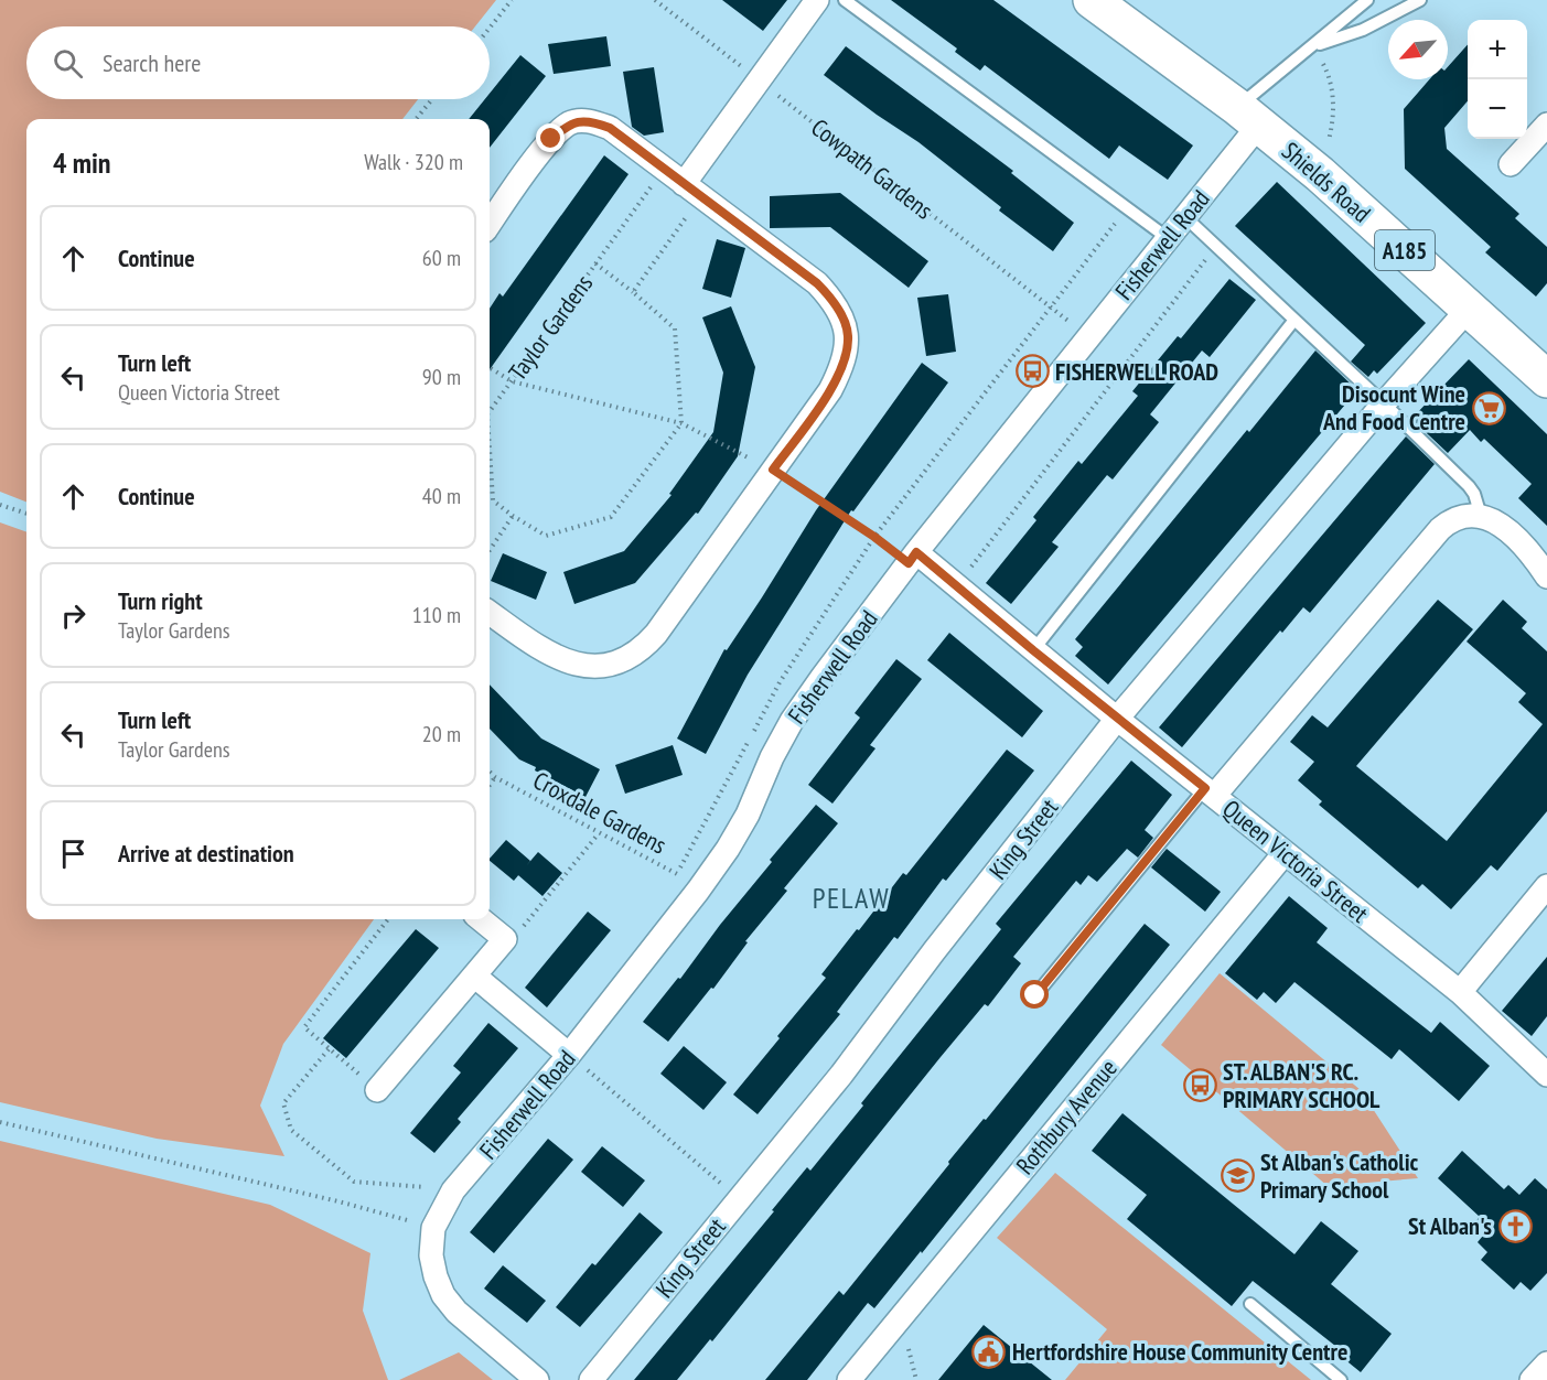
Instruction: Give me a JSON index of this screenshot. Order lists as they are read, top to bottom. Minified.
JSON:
{"streets":{"main road":["Shields Road","A185"],"street":["Fisherwell Road","King Street","Queen Victoria Street","Rothbury Avenue"],"path":["Cowpath Gardens","Taylor Gardens","Croxdale Gardens"]},"crossings":[["Cowpath Gardens","Fisherwell Road"],["Shields Road","Fisherwell Road"],["Shields Road","King Street"],["Fisherwell Road","Croxdale Gardens"],["Fisherwell Road","Queen Victoria Street"],["King Street","Queen Victoria Street"],["Queen Victoria Street","Rothbury Avenue"]],"districts":["PELAW"],"places":{"bus stop":["FISHERWELL ROAD","ST. ALBAN'S RC. PRIMARY SCHOOL"],"supermarket":["Disocunt Wine And Food Centre"],"school or university":["St Alban's Catholic Primary School"],"church":["St Alban's"],"public building":["Hertfordshire House Community Centre"]},"north":"bottom left","page":{"map_buttons":["+","−"],"search":"Search here","heading":["4 min","Walk · 320 m"],"list":[["Continue","60 m"],["Turn left","Queen Victoria Street","90 m"],["Continue","40 m"],["Turn right","Taylor Gardens","110 m"],["Turn left","Taylor Gardens","20 m"],"Arrive at destination"]}}
